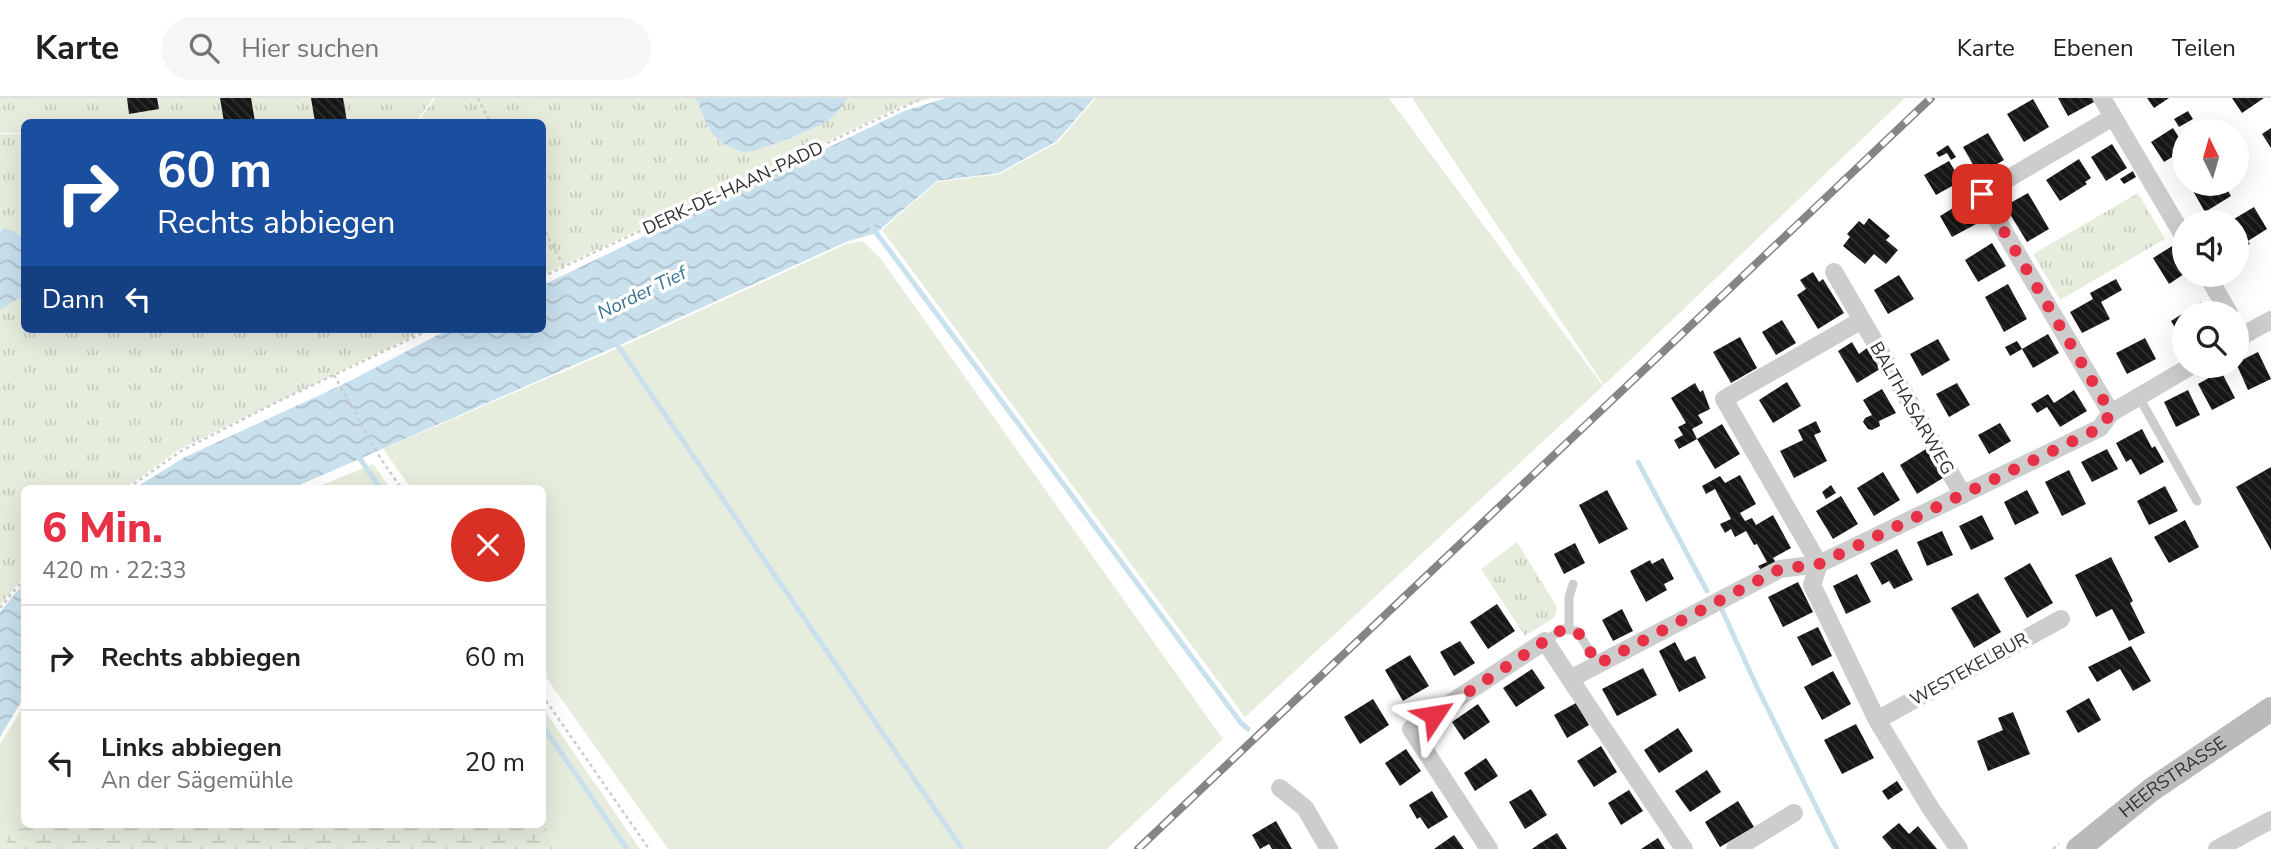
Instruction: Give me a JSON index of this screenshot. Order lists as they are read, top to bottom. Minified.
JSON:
{"streets":{"street":["BALTHASARWEG","WESTEKELBUR","HEERSTRASSE"],"path":["DERK-DE-HAAN-PADD"]},"water":["Norder Tief"],"north":"top","page":{"header":"Karte","search":"Hier suchen","nav":["Karte","Ebenen","Teilen"],"turn":["60 m","Rechts abbiegen"],"then":"Dann","heading":["6 Min.","420 m · 22:33"],"list":[{"name":"Rechts abbiegen","value":"60 m"},{"name":"Links abbiegen","note":"An der Sägemühle","value":"20 m"}]}}
